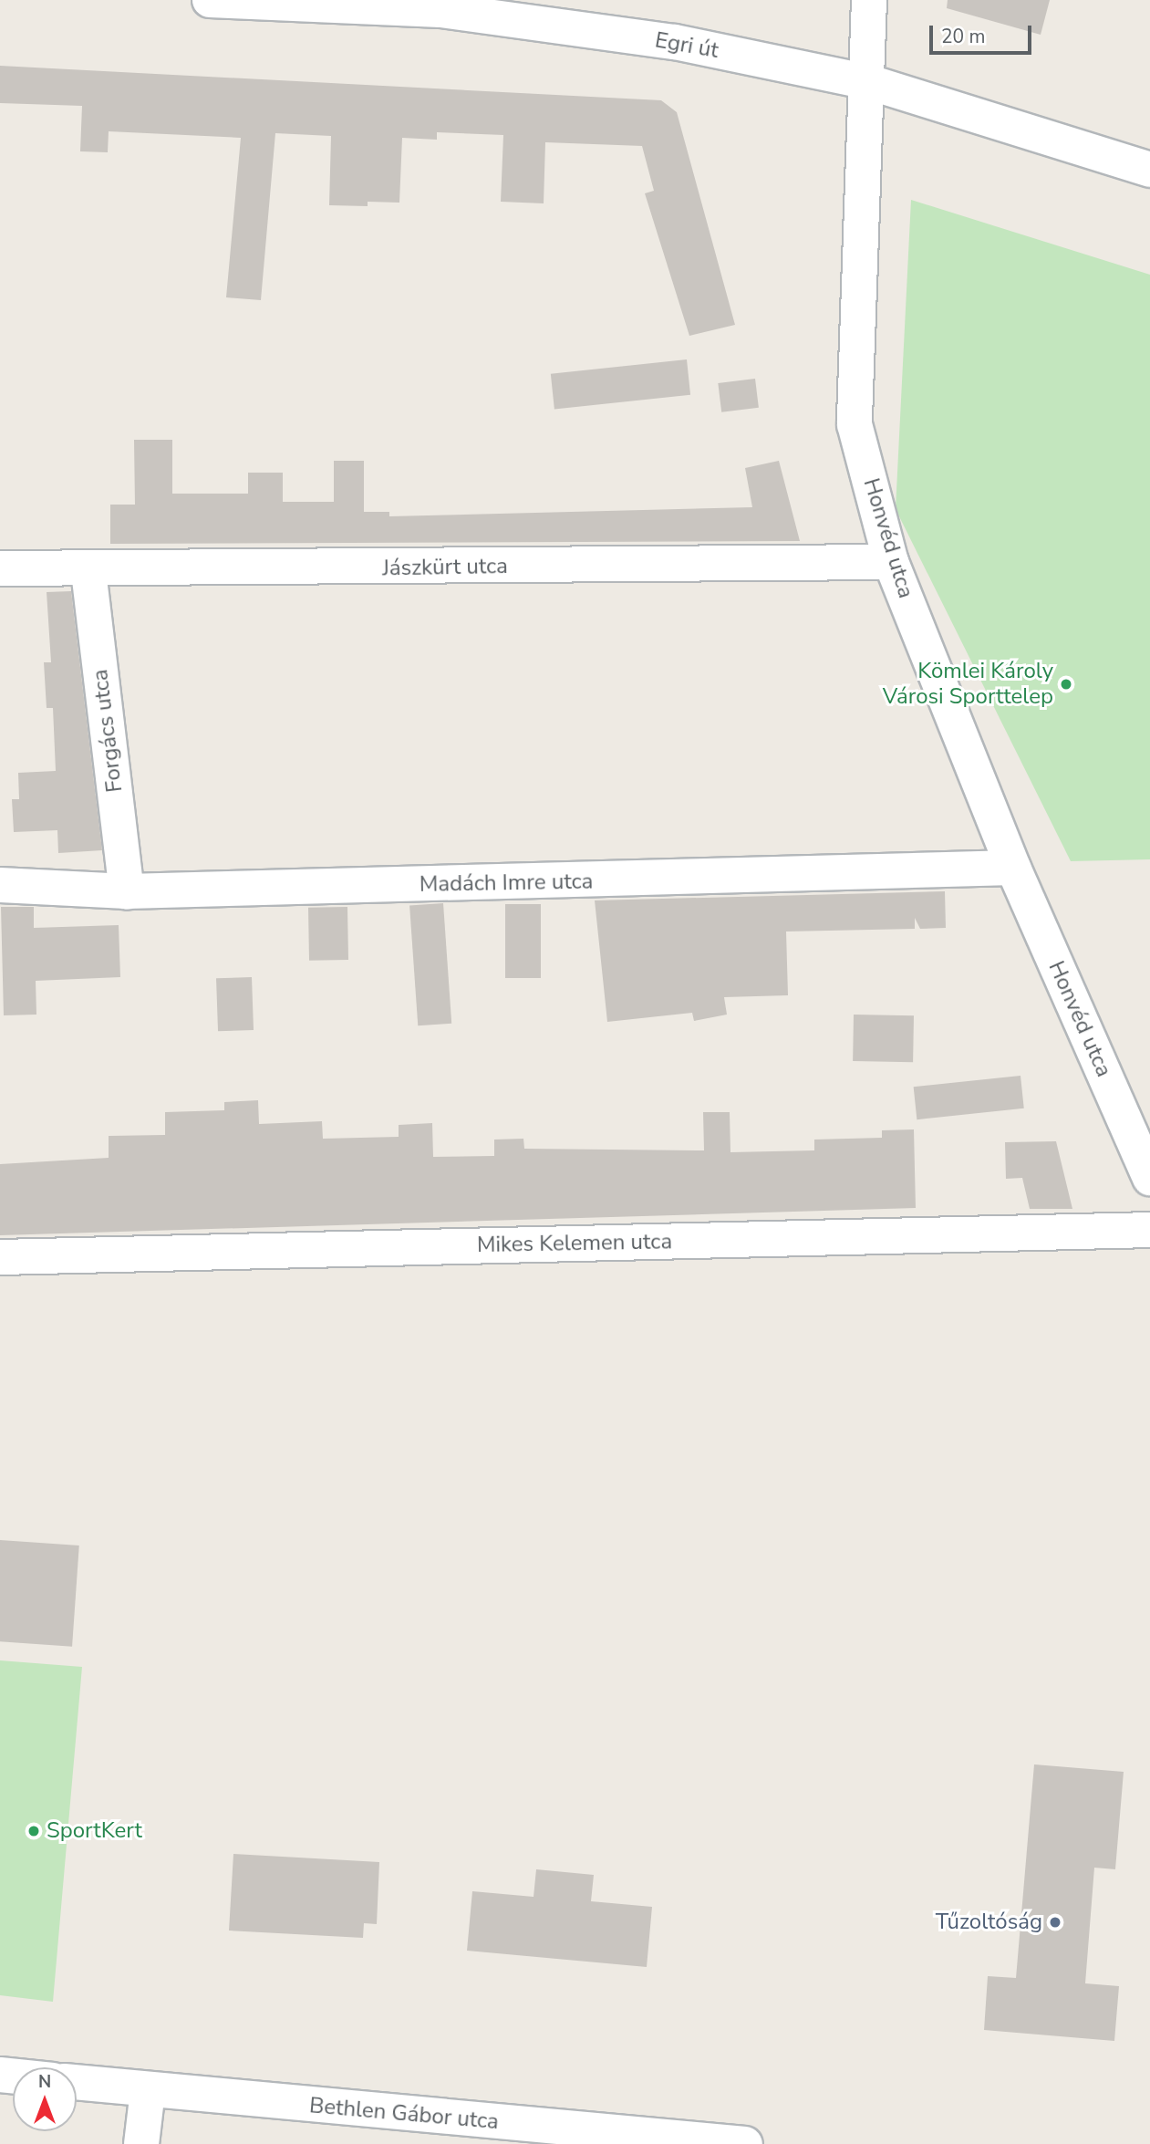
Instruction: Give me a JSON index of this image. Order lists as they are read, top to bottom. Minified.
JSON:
{"streets":{"street":["Egri út","Honvéd utca","Jászkürt utca","Forgács utca","Madách Imre utca","Mikes Kelemen utca","Bethlen Gábor utca"]},"crossings":[["Egri út","Honvéd utca"],["Honvéd utca","Jászkürt utca"],["Honvéd utca","Madách Imre utca"],["Jászkürt utca","Forgács utca"],["Forgács utca","Madách Imre utca"]],"places":["Kömlei Károly Városi Sporttelep","SportKert","Tűzoltóság"],"scale_bar":"20 m","north":"top"}
